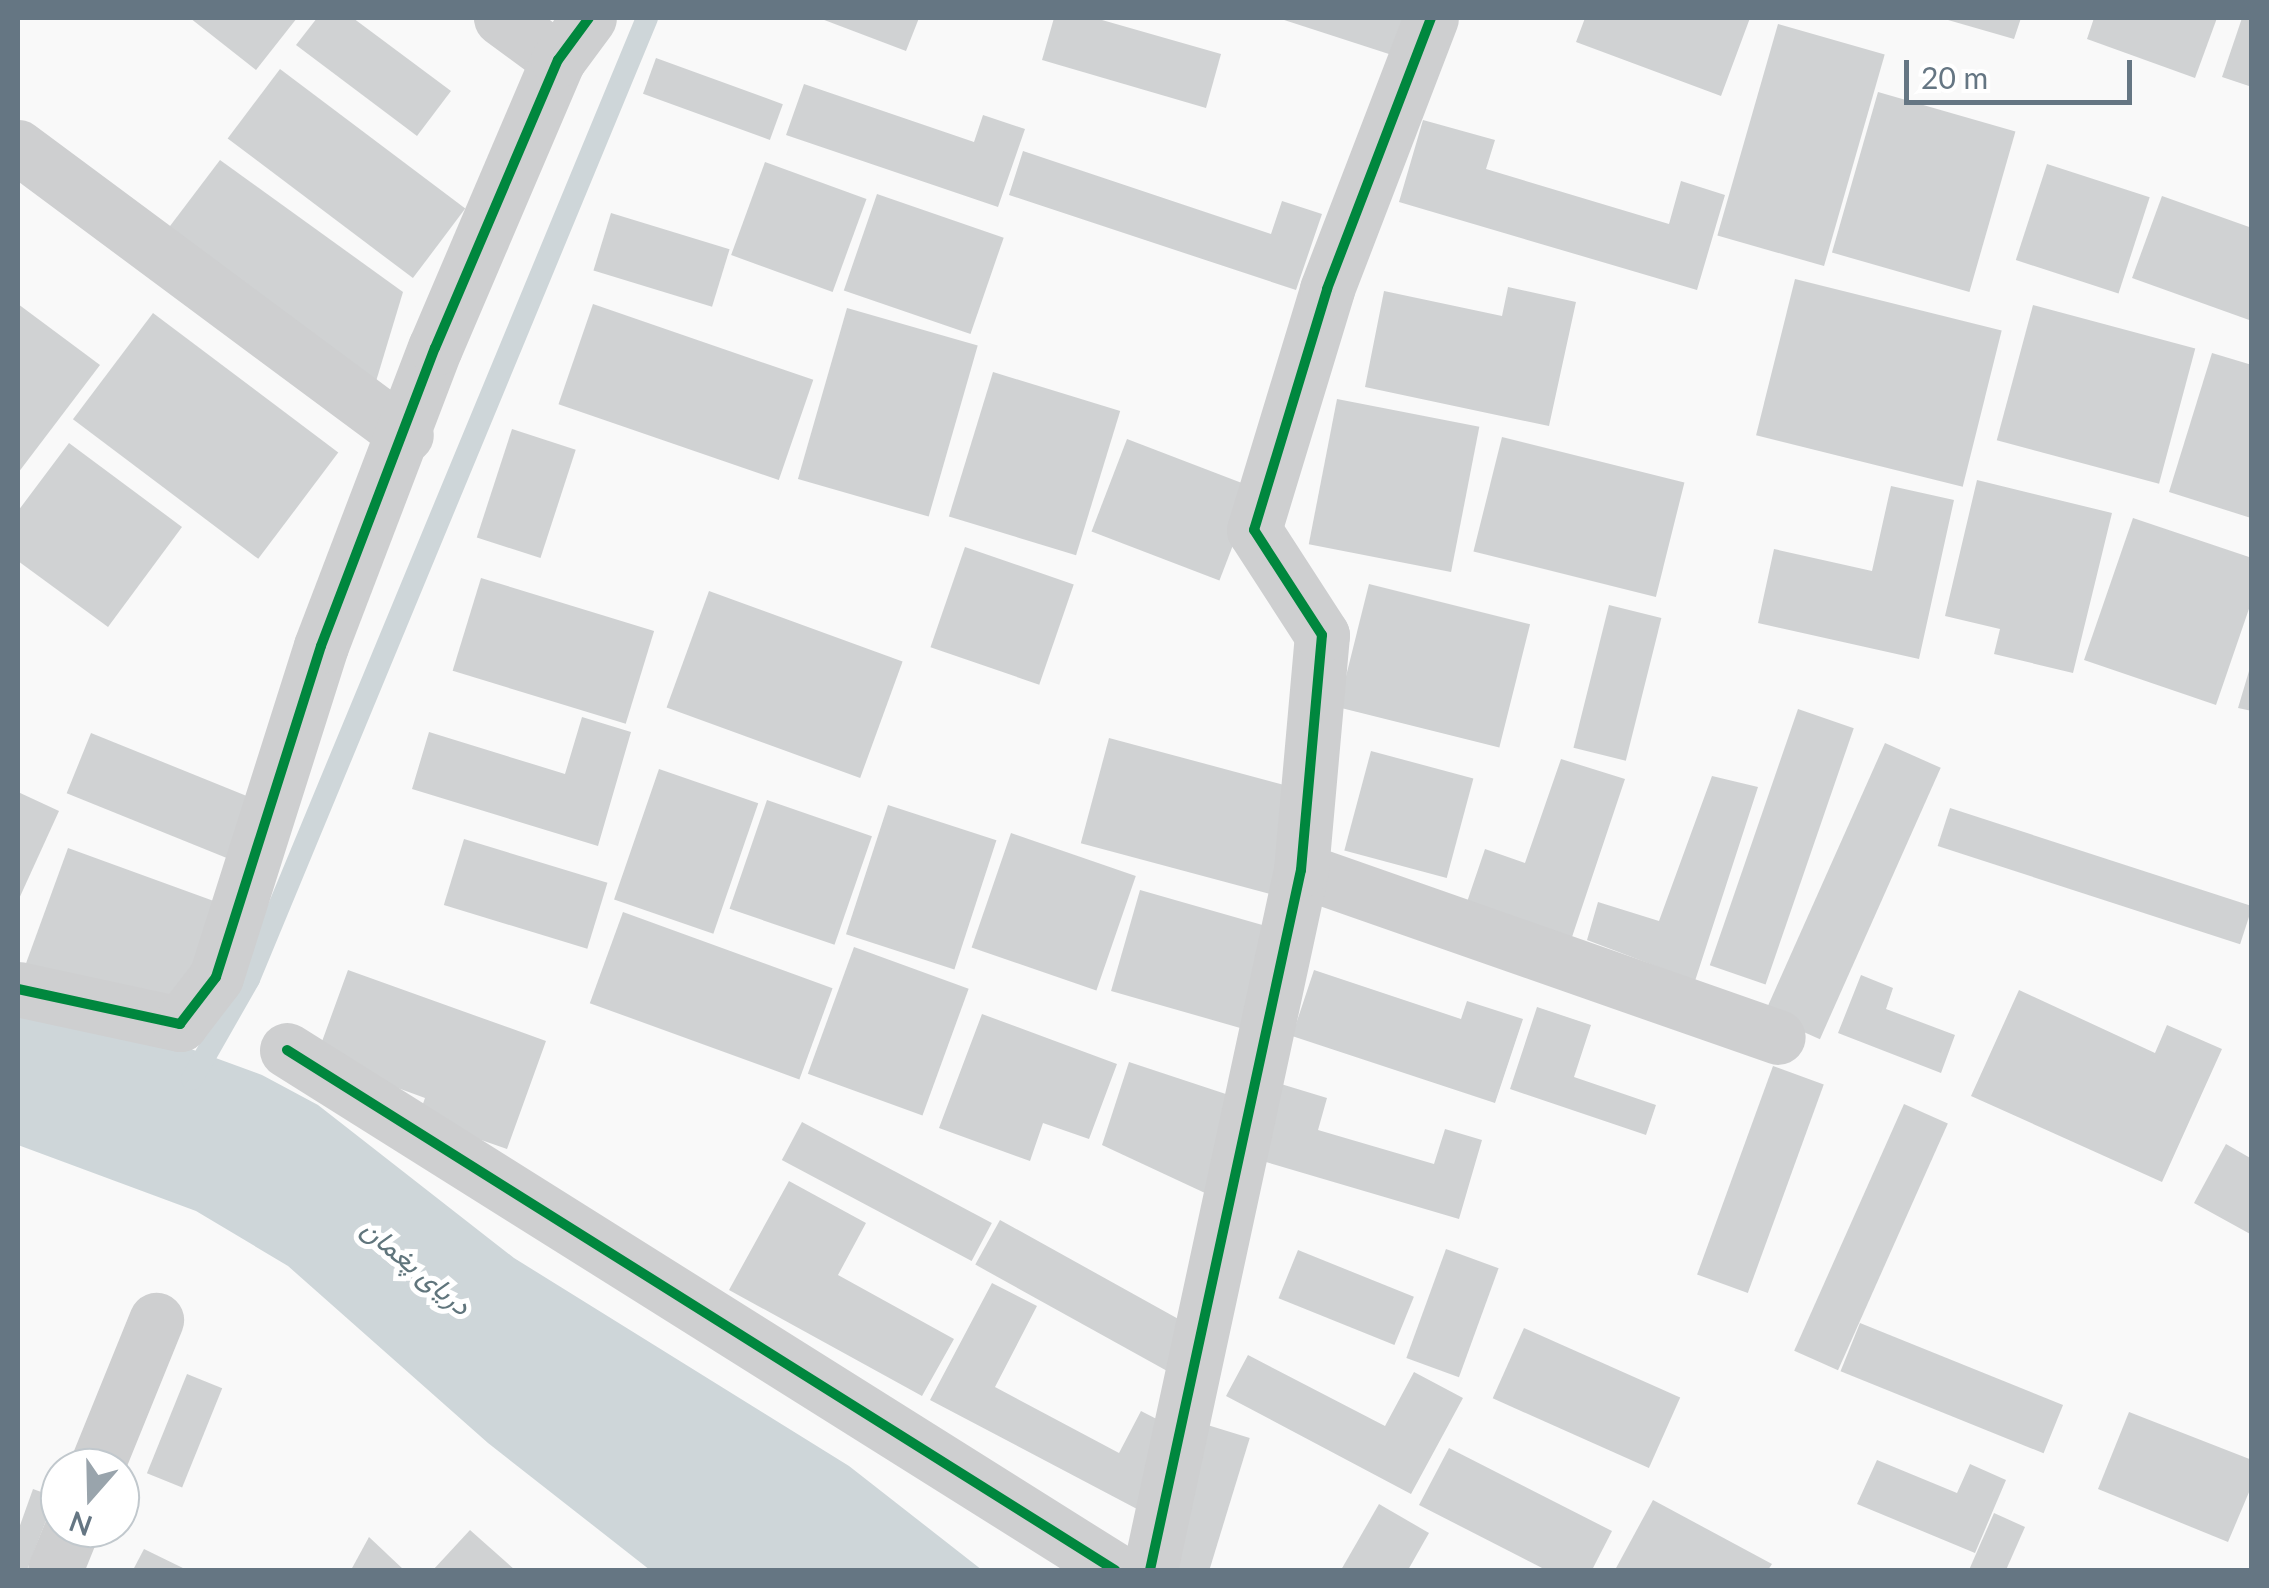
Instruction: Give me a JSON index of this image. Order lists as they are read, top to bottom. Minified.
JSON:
{"water":["دریای پغمان"],"scale_bar":"20 m","north":"bottom"}
